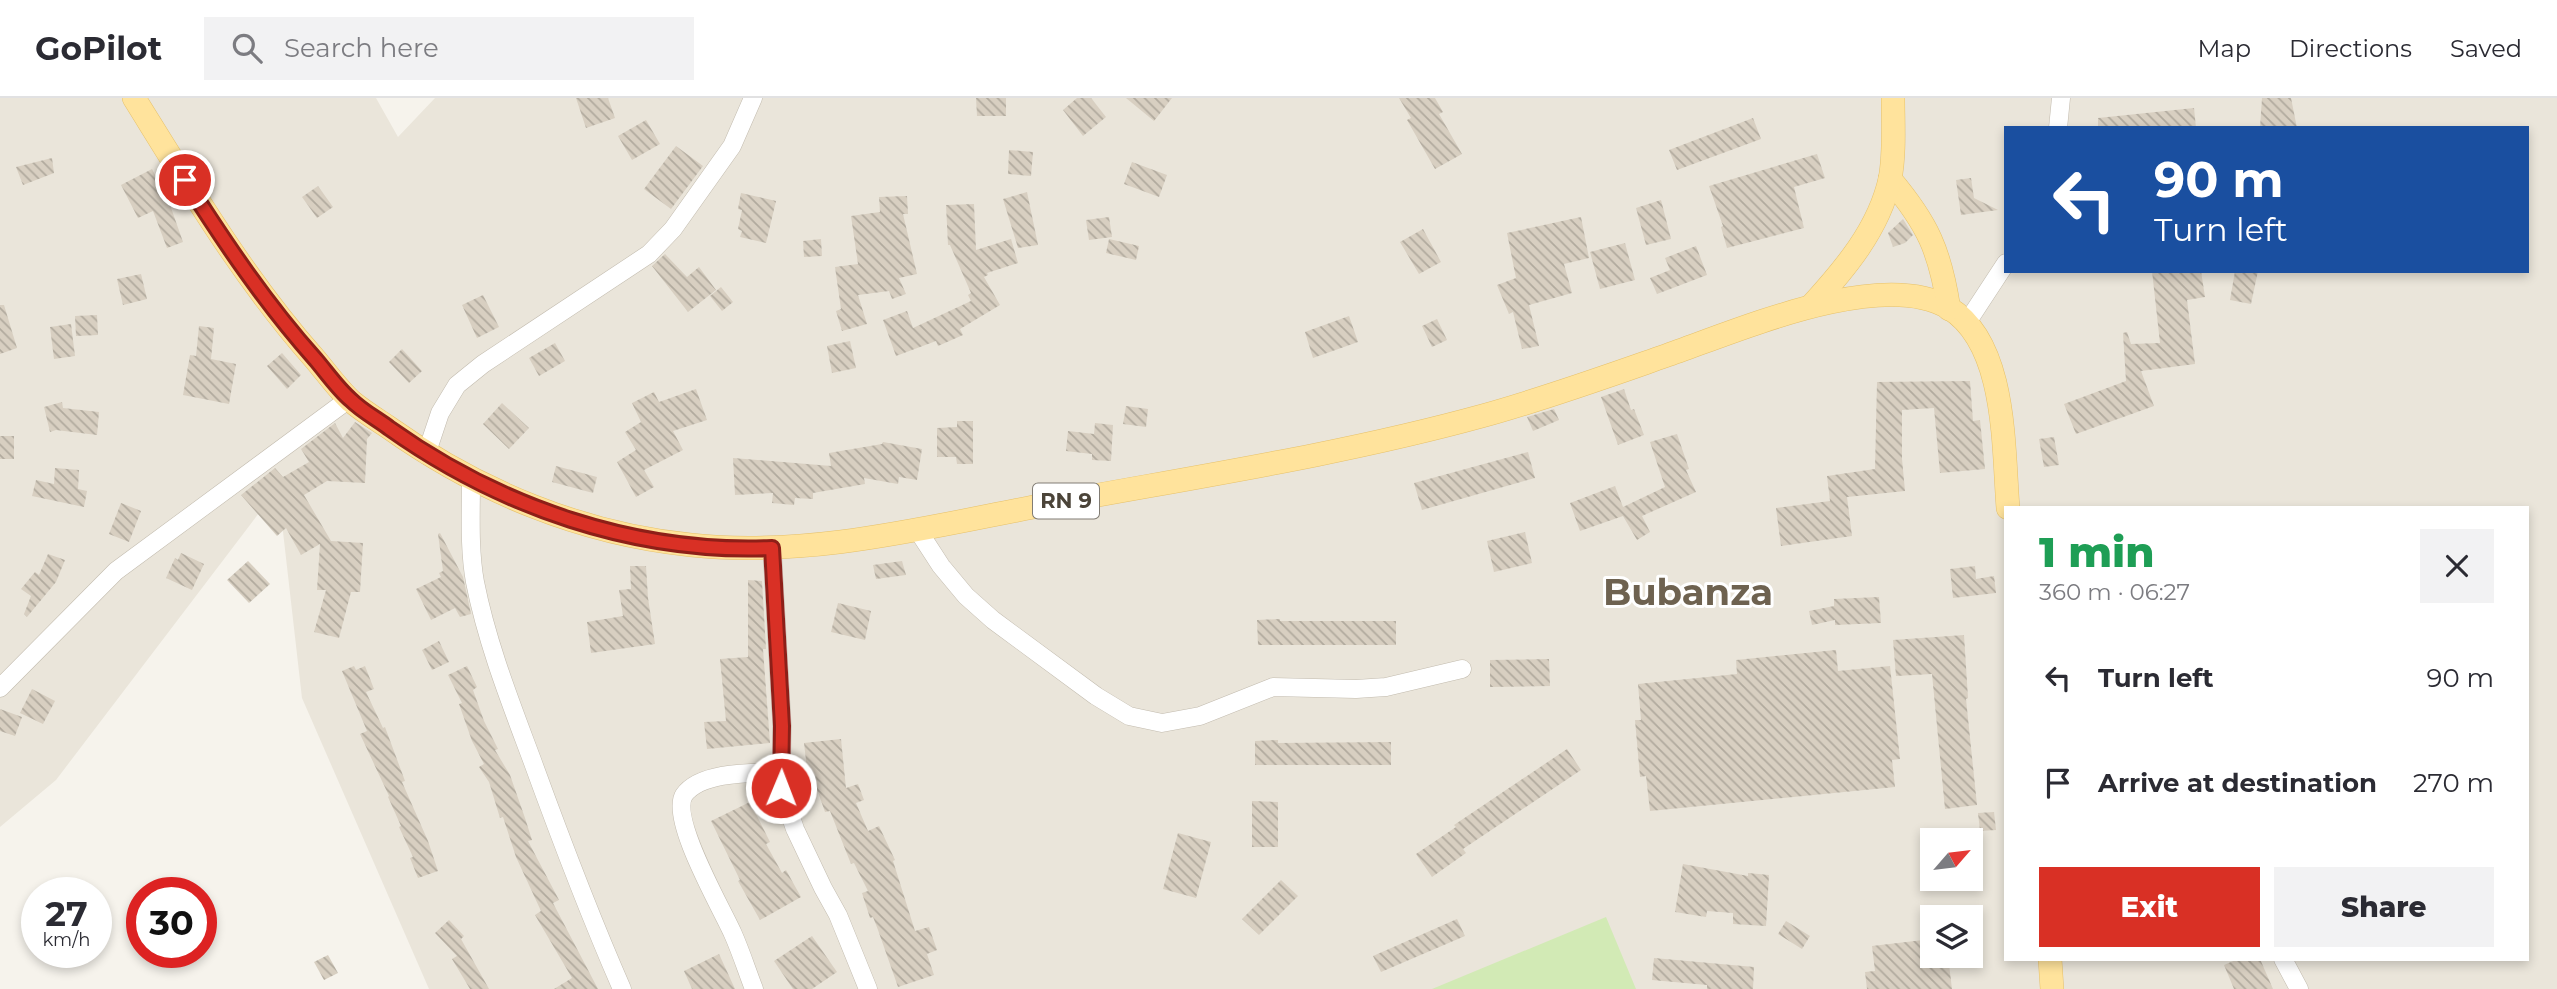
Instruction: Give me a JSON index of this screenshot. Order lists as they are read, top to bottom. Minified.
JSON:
{"streets":{"main road":["RN 9"]},"districts":["Bubanza"],"north":"top right","page":{"header":"GoPilot","search":"Search here","nav":["Map","Directions","Saved"],"turn":["90 m","Turn left"],"heading":["1 min","360 m · 06:27"],"list":[{"name":"Turn left","value":"90 m"},{"name":"Arrive at destination","value":"270 m"}],"buttons":["Exit","Share"],"speed":"27 km/h","limit":"30"}}
